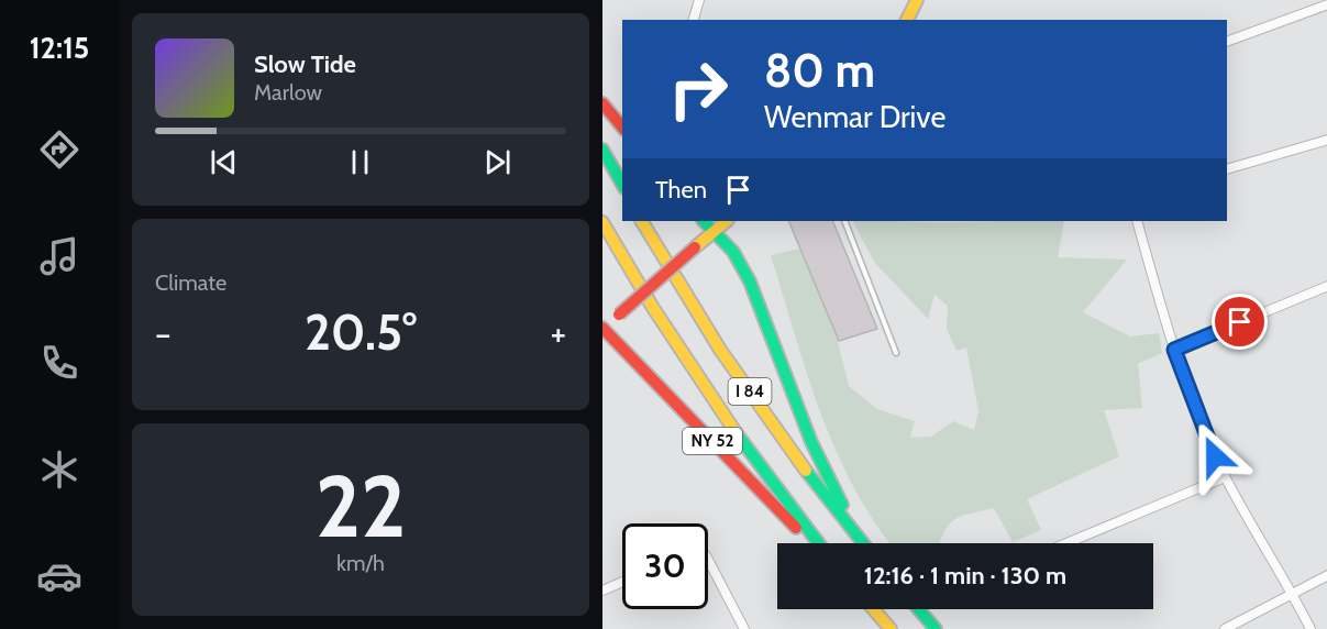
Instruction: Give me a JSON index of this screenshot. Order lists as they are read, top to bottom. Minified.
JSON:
{"streets":{"main road":["I 84","NY 52"]},"page":{"tabs":"12:15","turn":["80 m","Wenmar Drive"],"song":["Slow Tide","Marlow"],"then":"Then","tile":["Climate",["22","km/h"]],"heat":["−","20.5°","+"],"limit":"30","trip":"12:16 · 1 min · 130 m"}}
